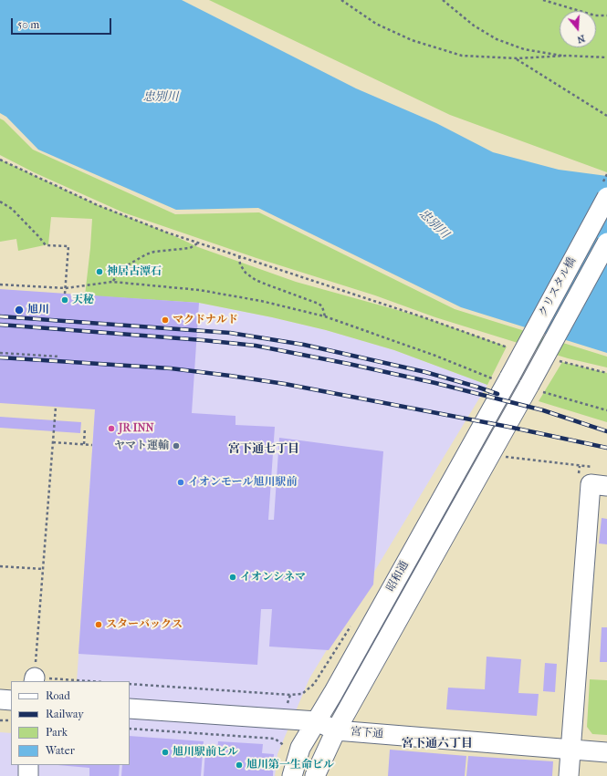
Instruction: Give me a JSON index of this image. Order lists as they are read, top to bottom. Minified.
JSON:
{"streets":{"street":["クリスタル橋","昭和通","宮下通"]},"crossings":[["クリスタル橋","昭和通"],["昭和通","宮下通"]],"districts":["宮下通七丁目","宮下通六丁目"],"water":["忠別川"],"places":["神居古潭石","天秘","旭川","マクドナルド","JR INN","ヤマト運輸","イオンモール旭川駅前","イオンシネマ","スターバックス","旭川駅前ビル","旭川第一生命ビル"],"legend":["Road","Railway","Park","Water"],"scale_bar":"50 m","north":"bottom"}
